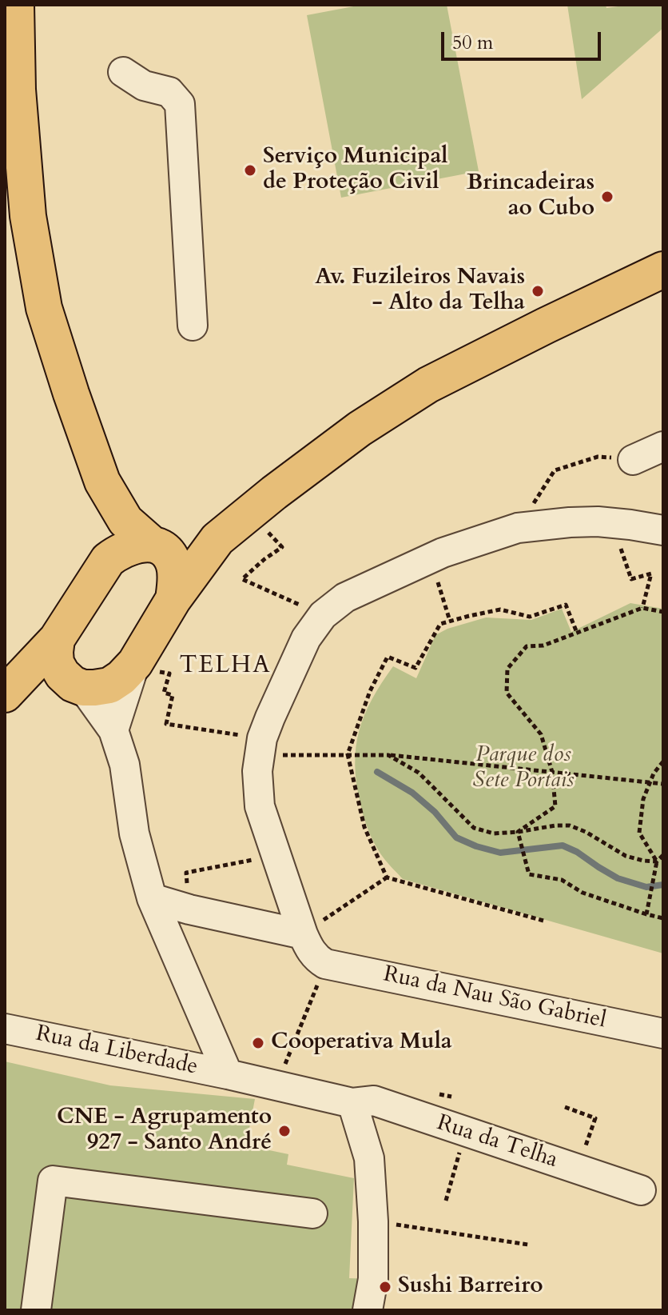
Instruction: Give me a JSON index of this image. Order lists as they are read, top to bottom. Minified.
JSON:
{"streets":{"street":["Rua da Nau São Gabriel","Rua da Liberdade","Rua da Telha"]},"crossings":[["Rua da Liberdade","Rua da Telha"]],"districts":["TELHA"],"parks":["Parque dos Sete Portais"],"places":["Serviço Municipal de Proteção Civil","Brincadeiras ao Cubo","Av. Fuzileiros Navais - Alto da Telha","Cooperativa Mula","CNE - Agrupamento 927 - Santo André","Sushi Barreiro"],"scale_bar":"50 m"}
